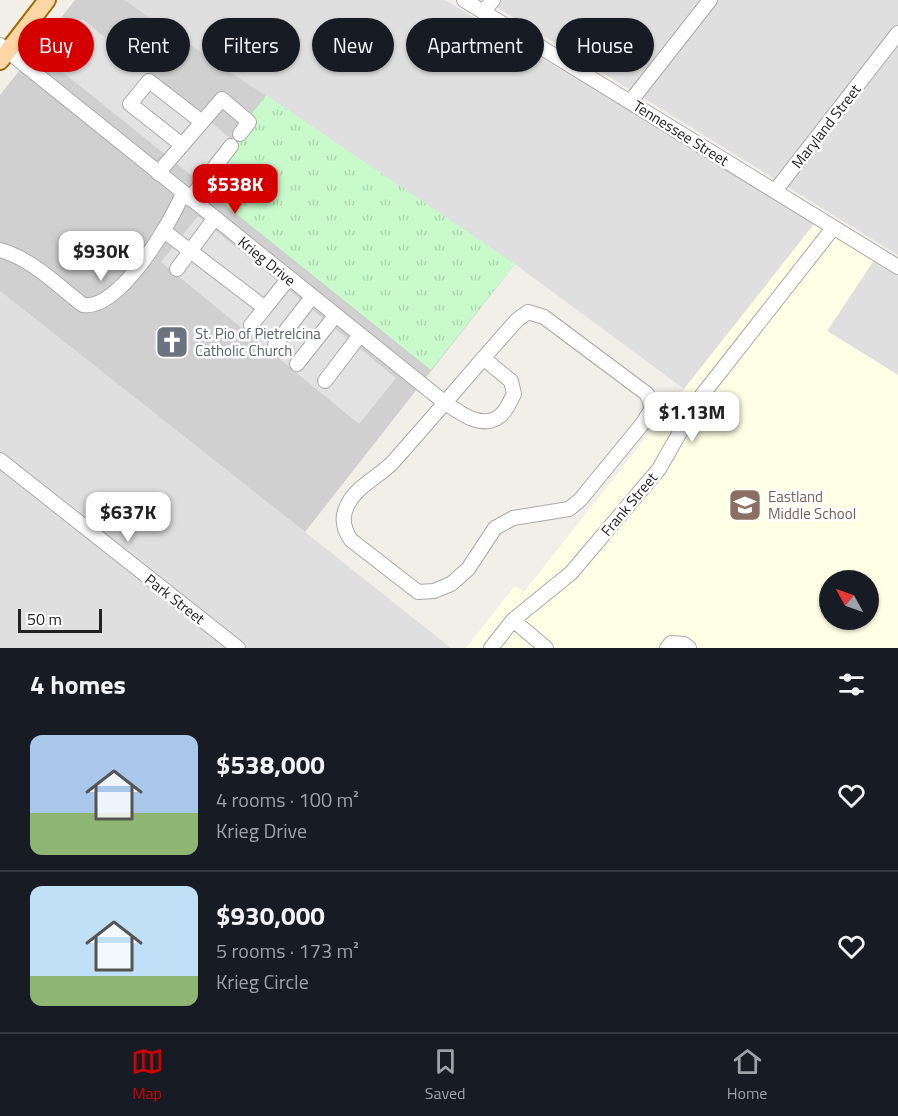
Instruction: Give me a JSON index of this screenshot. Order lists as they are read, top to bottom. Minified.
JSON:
{"streets":{"street":["Maryland Street","Tennessee Street","Krieg Drive","Frank Street","Park Street"]},"crossings":[["Maryland Street","Tennessee Street"],["Tennessee Street","Frank Street"]],"places":{"church":["St. Pio of Pietrelcina Catholic Church"],"school or university":["Eastland Middle School"]},"scale_bar":"50 m","north":"top left","page":{"chip":["Buy","Rent","Filters","New","Apartment","House"],"price":["$538K","$930K","$1.13M","$637K"],"scale":"50 m","heading":"4 homes","list":[{"name":"$538,000","note":"4 rooms · 100 m² · Krieg Drive"},{"name":"$930,000","note":"5 rooms · 173 m² · Krieg Circle"}],"tabs":["Map","Saved","Home"]}}
